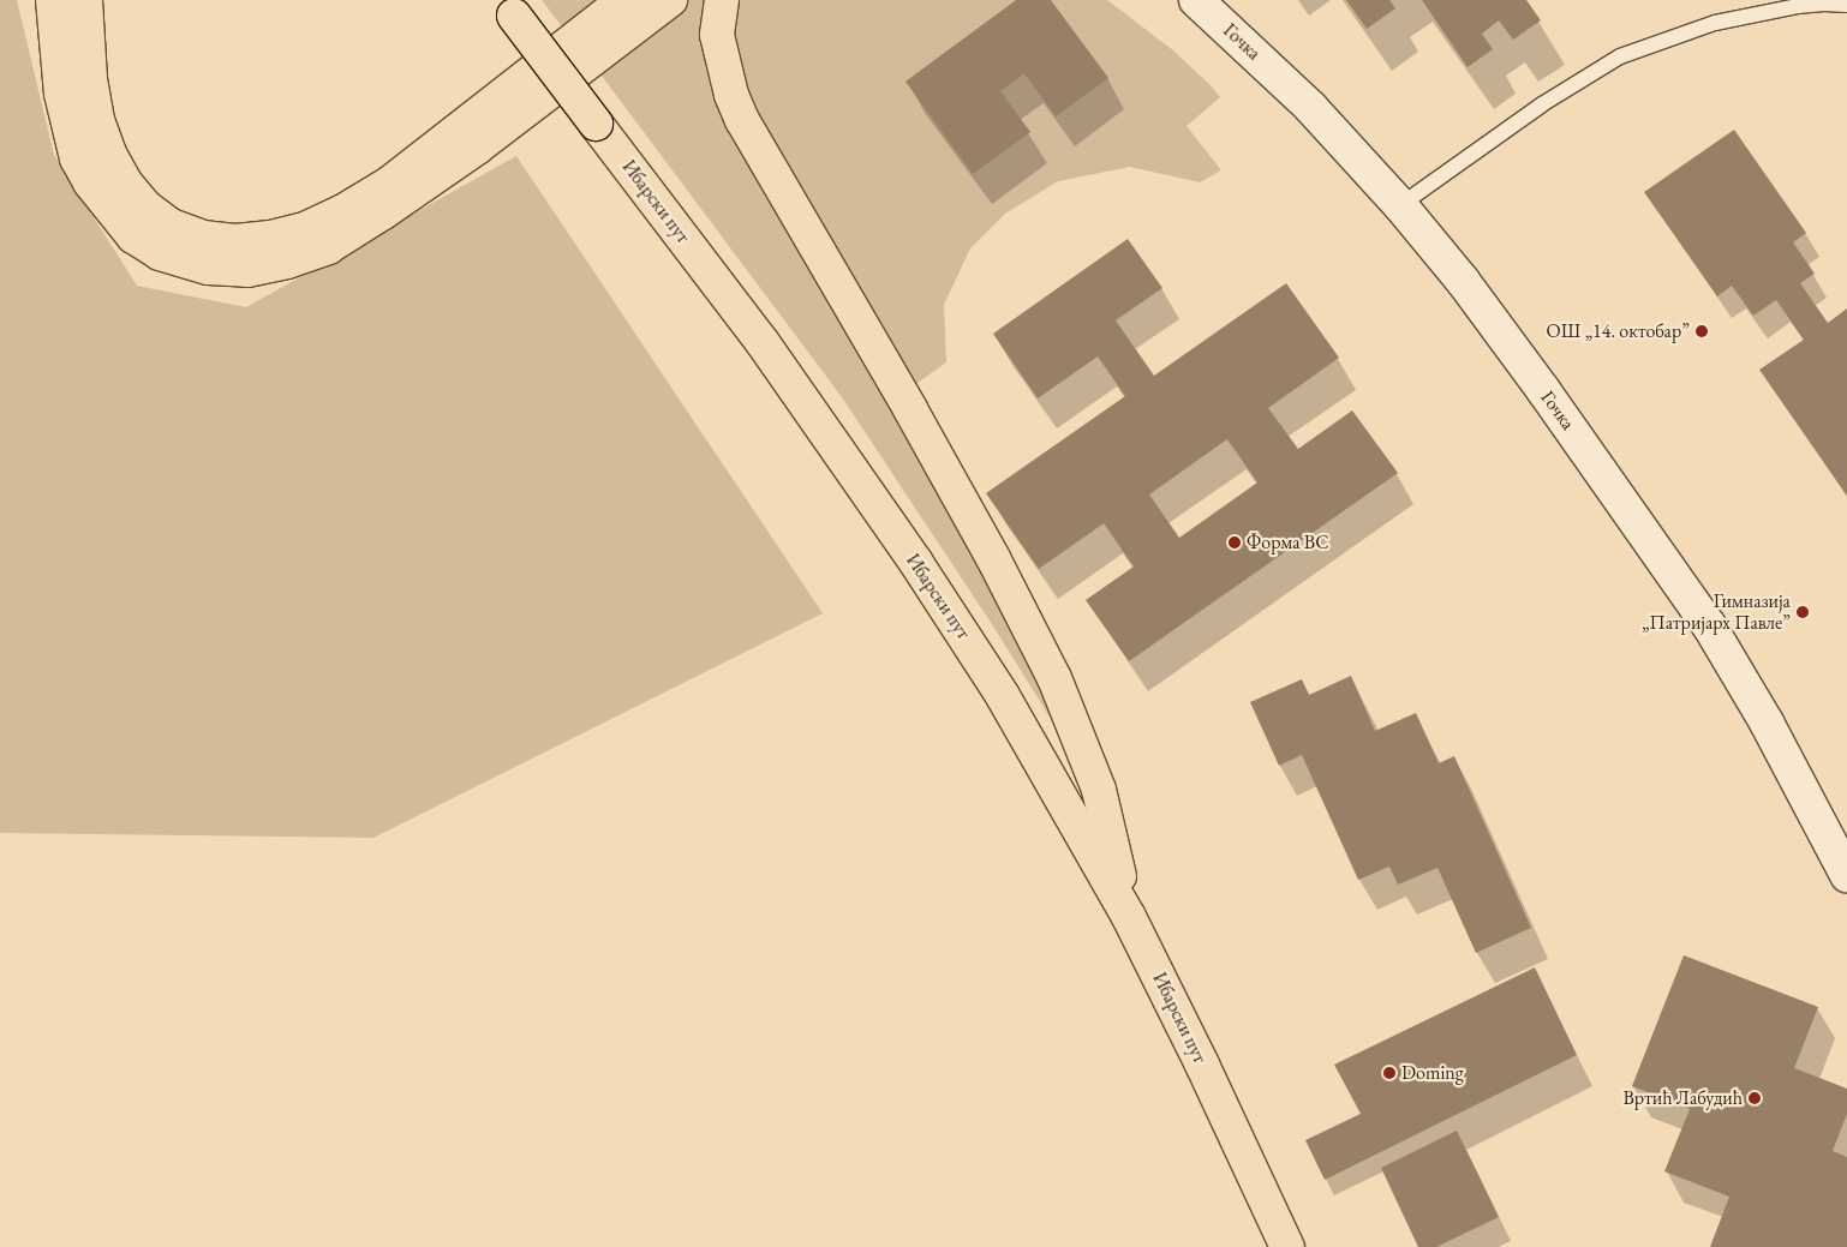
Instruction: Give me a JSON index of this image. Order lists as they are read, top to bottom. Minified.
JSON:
{"streets":{"main road":["Ибарски пут"],"street":["Гочка"]},"places":["ОШ „14. октобар”","Форма ВС","Гимназија „Патријарх Павле”","Doming","Вртић Лабудић"]}
